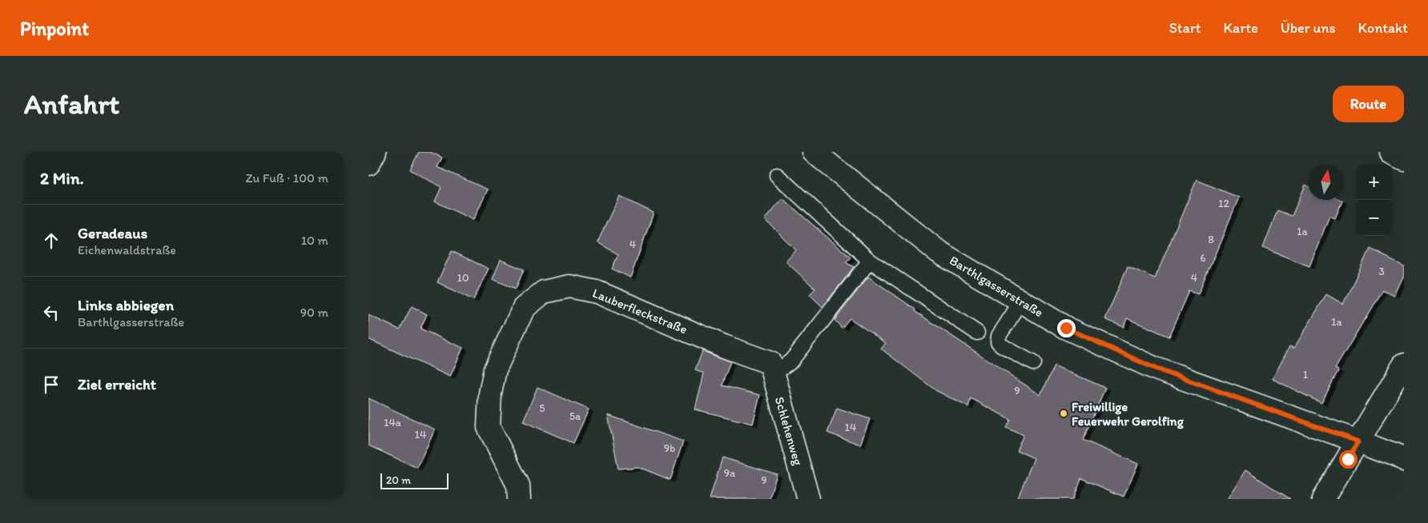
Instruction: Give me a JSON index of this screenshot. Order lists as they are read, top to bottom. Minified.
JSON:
{"streets":{"street":["Barthlgasserstraße","Lauberfleckstraße","Schlehenweg"]},"crossings":[["Lauberfleckstraße","Schlehenweg"]],"places":["Freiwillige Feuerwehr Gerolfing"],"house_numbers":["12","1a","8","4","6","3","10","4","1a","1","9","5","5a","14a","14","14","9b","9a","9"],"scale_bar":"20 m","north":"top","page":{"header":"Pinpoint","nav":["Start","Karte","Über uns","Kontakt"],"buttons":"Route","title":"Anfahrt","heading":["2 Min.","Zu Fuß · 100 m"],"map_buttons":["+","−"],"list":[["Geradeaus","Eichenwaldstraße","10 m"],["Links abbiegen","Barthlgasserstraße","90 m"],"Ziel erreicht"],"scale":"20 m"}}
